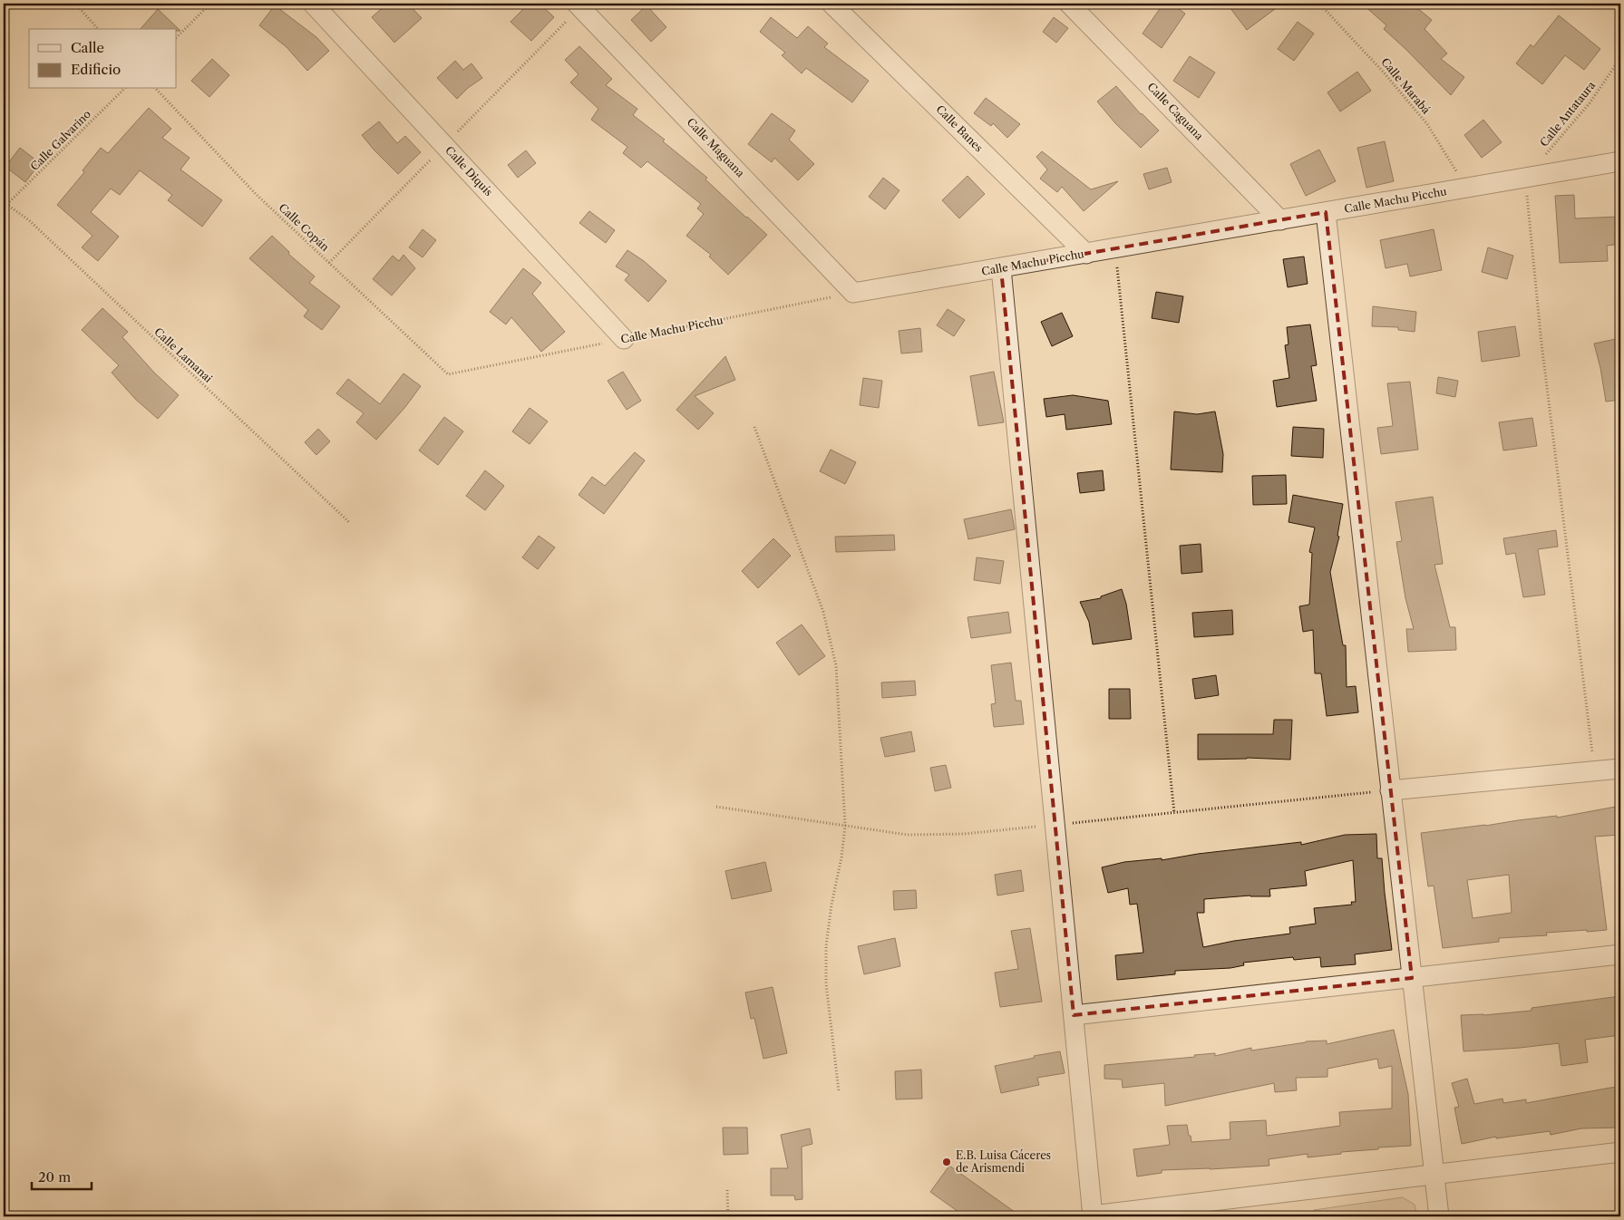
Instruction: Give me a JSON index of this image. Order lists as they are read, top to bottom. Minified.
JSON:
{"streets":{"street":["Calle Caguana","Calle Banes","Calle Maguana","Calle Diquís","Calle Machu Picchu"],"path":["Calle Marabá","Calle Antataura","Calle Galvarino","Calle Copán","Calle Lamanai"]},"crossings":[["Calle Marabá","Calle Machu Picchu"],["Calle Caguana","Calle Machu Picchu"],["Calle Antataura","Calle Machu Picchu"],["Calle Banes","Calle Machu Picchu"],["Calle Galvarino","Calle Lamanai"],["Calle Maguana","Calle Machu Picchu"],["Calle Diquís","Calle Machu Picchu"],["Calle Machu Picchu","Calle Copán"]],"places":["E.B. Luisa Cáceres de Arismendi"],"legend":["Calle","Edificio"],"scale_bar":"20 m"}
